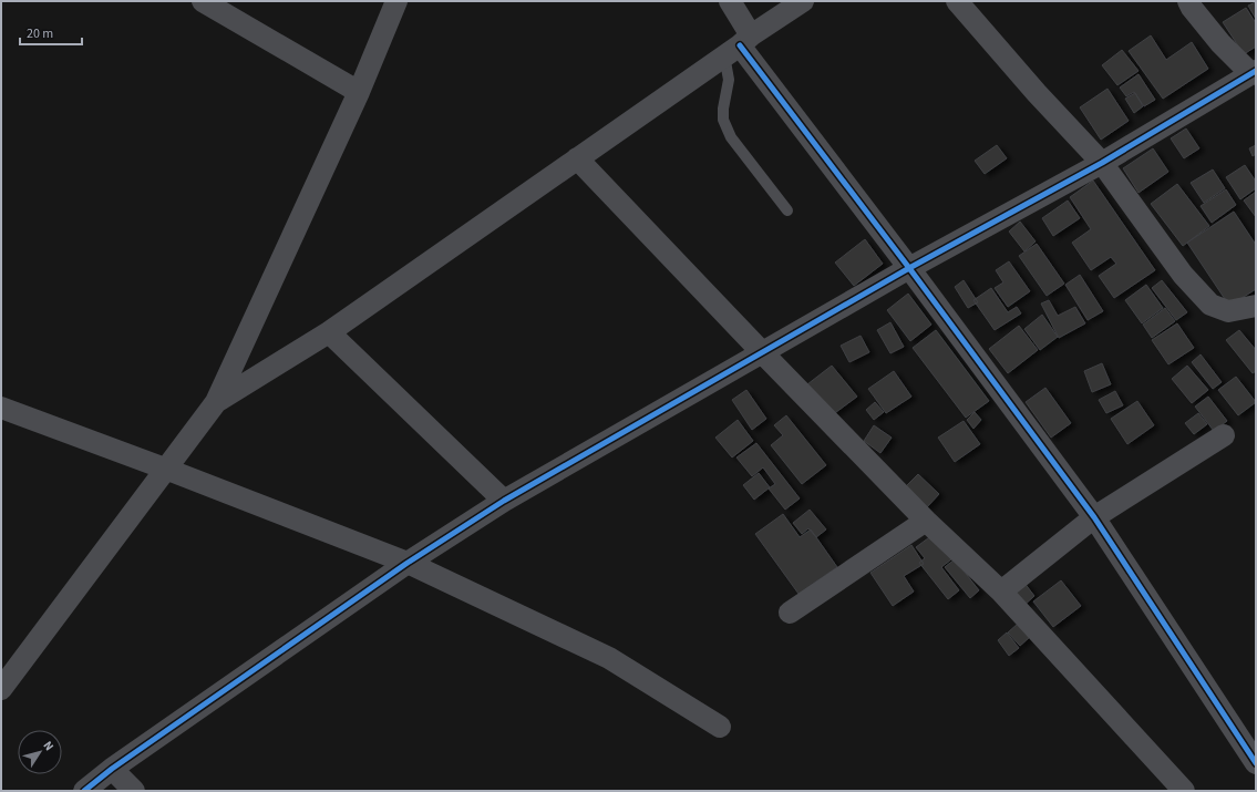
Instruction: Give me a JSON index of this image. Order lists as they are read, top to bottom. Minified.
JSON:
{"scale_bar":"20 m","north":"top right"}
